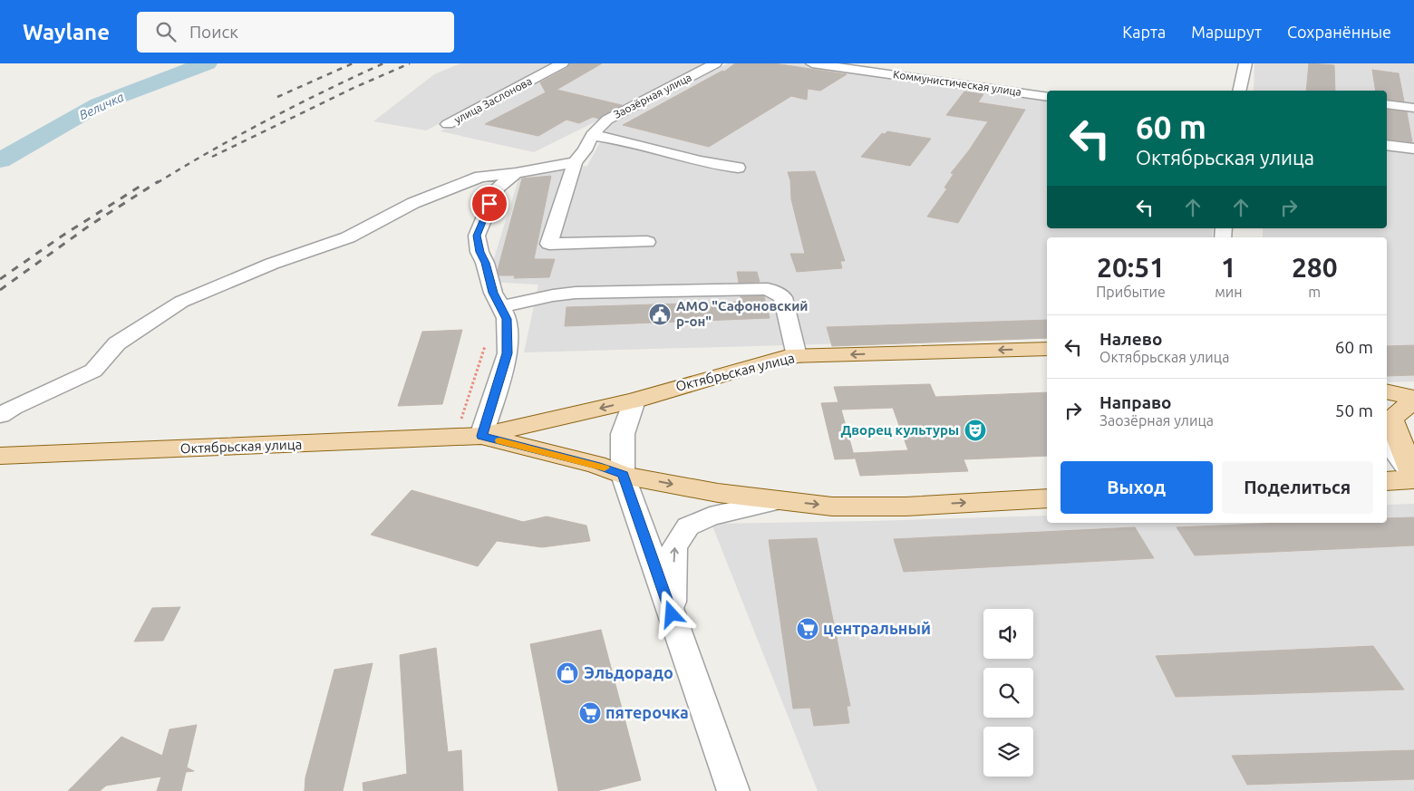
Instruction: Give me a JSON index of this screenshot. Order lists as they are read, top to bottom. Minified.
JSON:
{"streets":{"main road":["Октябрьская улица"],"street":["Коммунистическая улица","Заозёрная улица","улица Заслонова"]},"water":["Величка"],"places":{"public building":["АМО \"Сафоновский р-он\""],"theatre":["Дворец культуры"],"supermarket":["центральный","пятерочка"],"shop":["Эльдорадо"]},"page":{"header":"Waylane","search":"Поиск","nav":["Карта","Маршрут","Сохранённые"],"turn":["60 m","Октябрьская улица"],"eta":["20:51","Прибытие","1","мин","280","m"],"list":[{"name":"Налево","note":"Октябрьская улица","value":"60 m"},{"name":"Направо","note":"Заозёрная улица","value":"50 m"}],"buttons":["Выход","Поделиться"]}}
